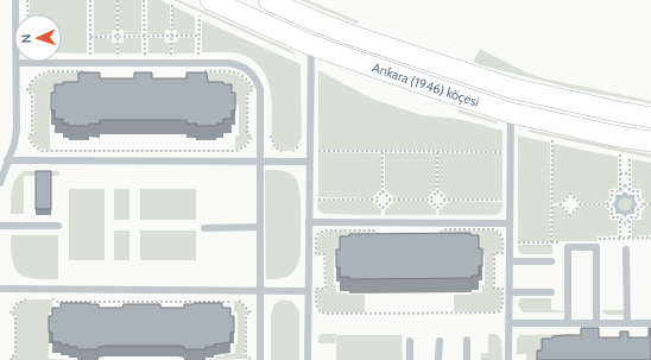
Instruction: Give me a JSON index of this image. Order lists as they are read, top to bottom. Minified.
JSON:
{"streets":{"main road":["Ankara (1946) köçesi"]},"north":"left"}
